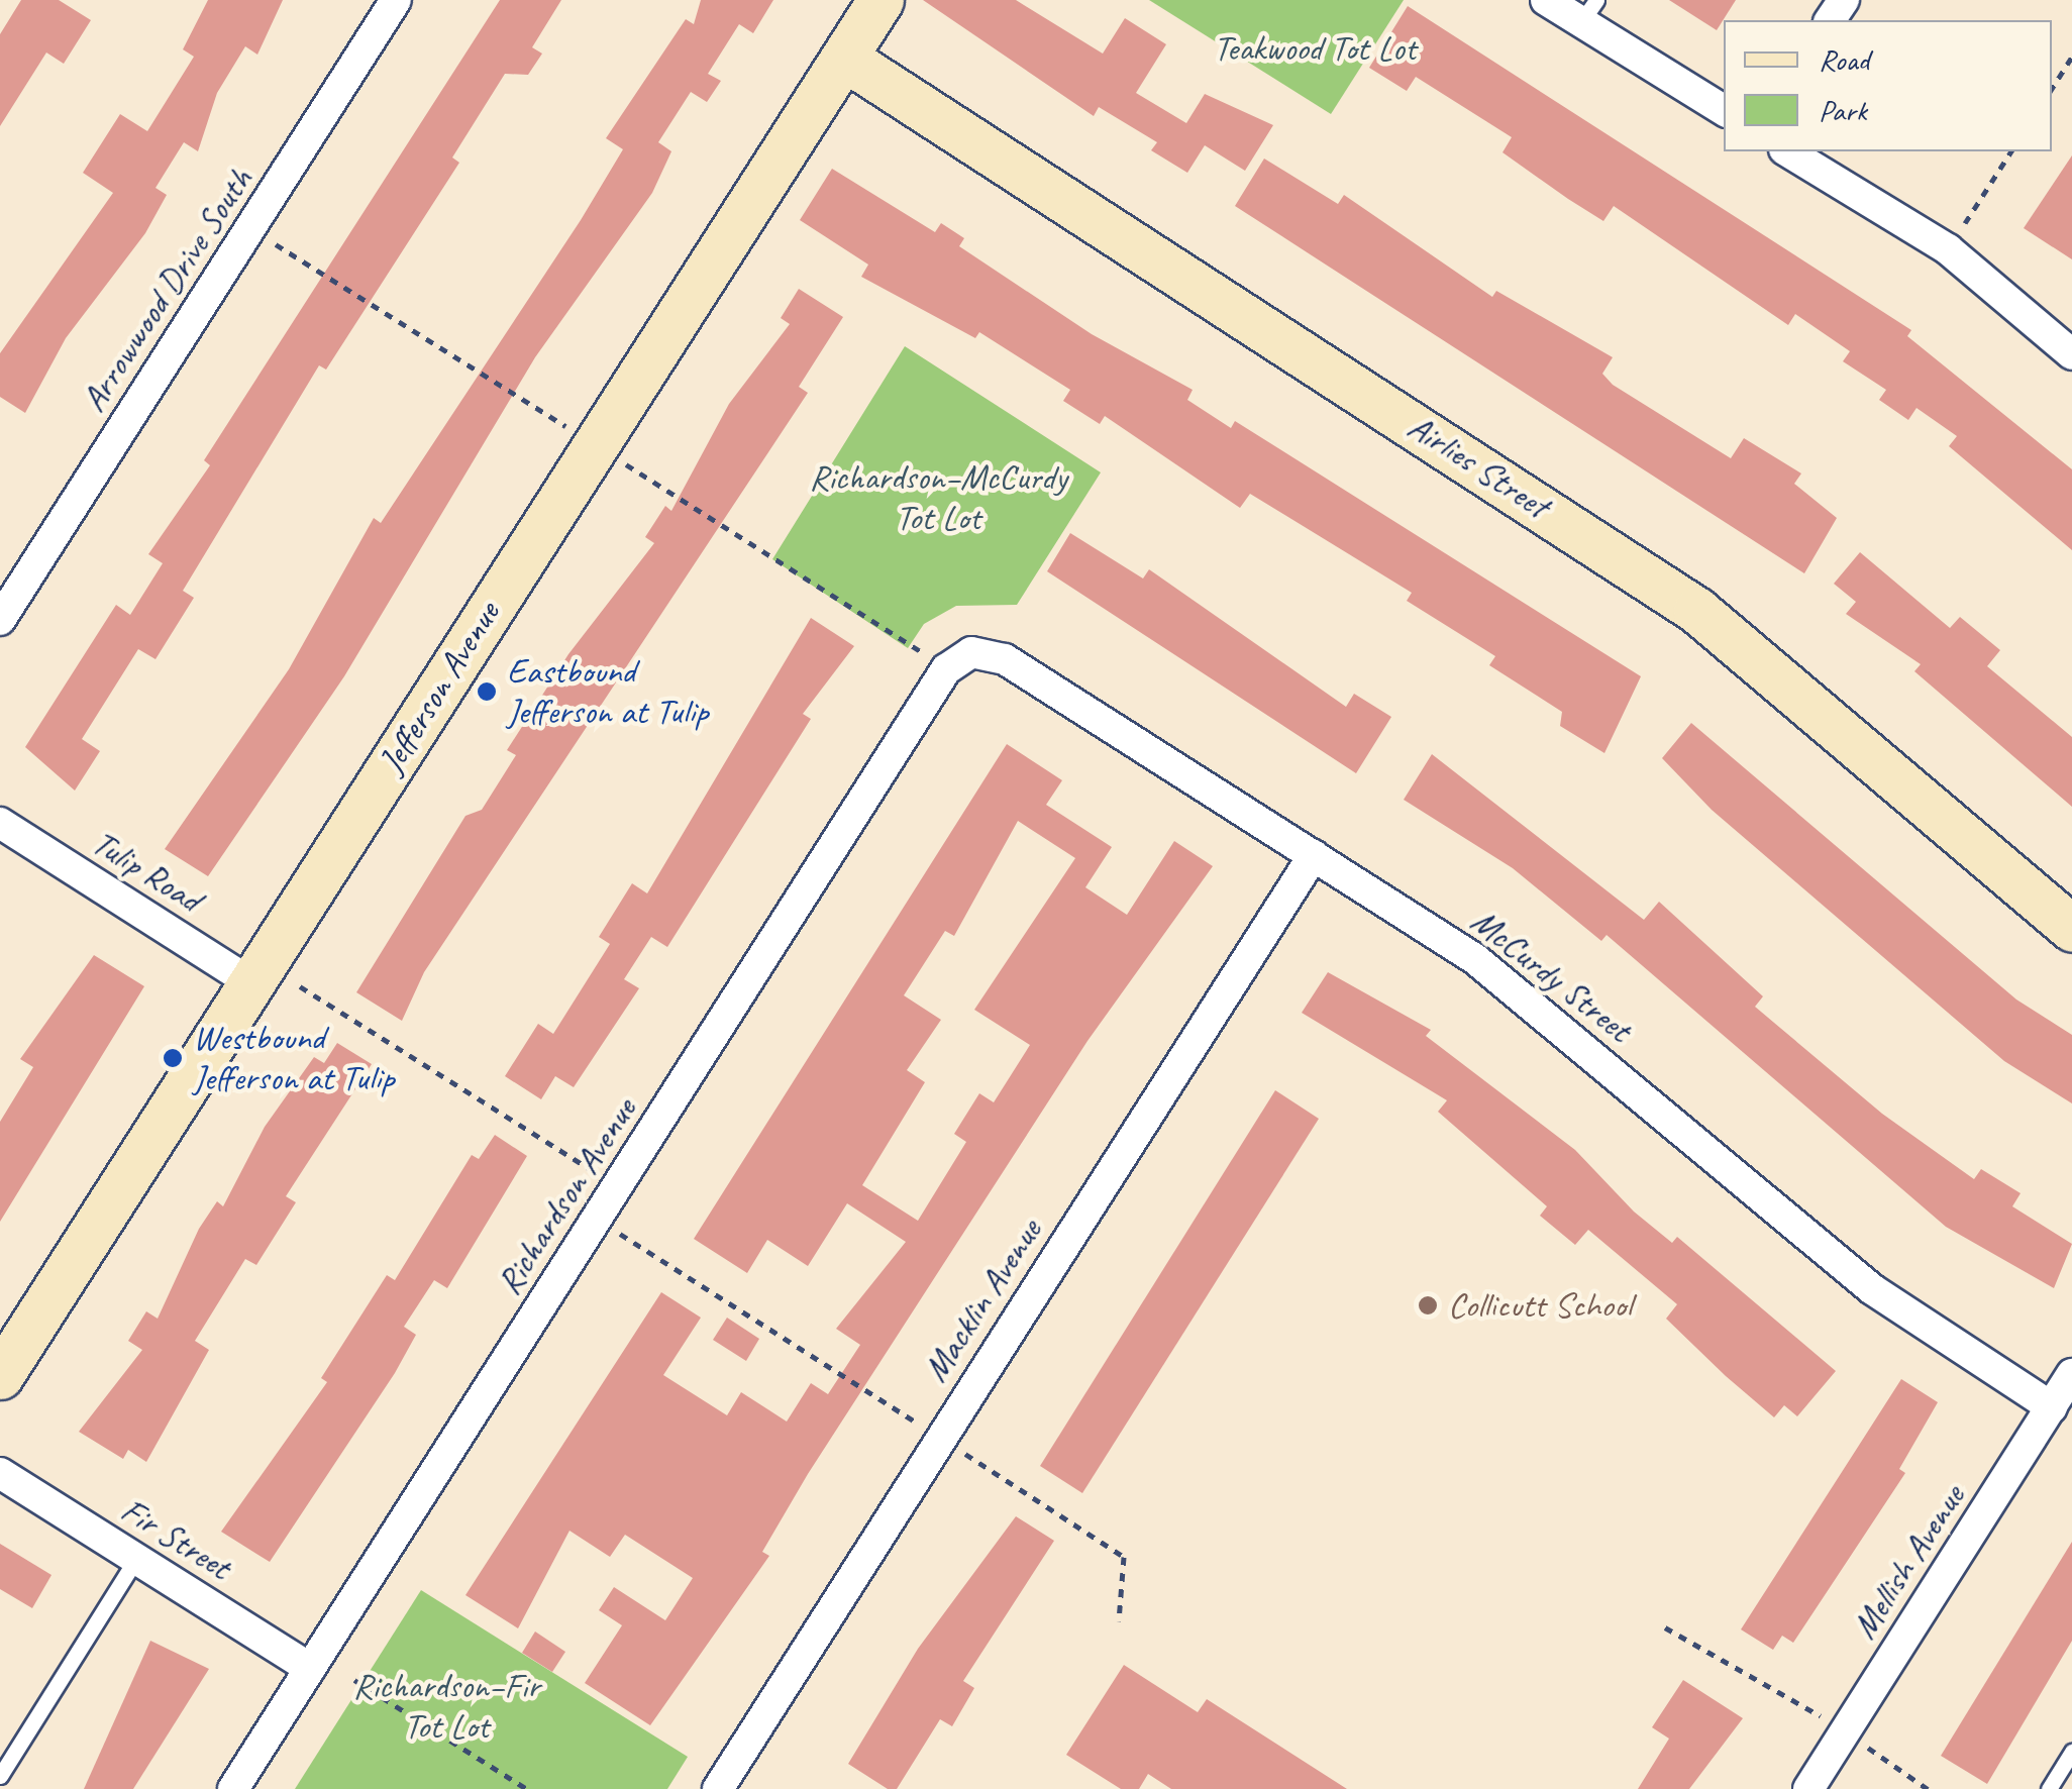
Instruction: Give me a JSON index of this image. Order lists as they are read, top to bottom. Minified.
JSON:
{"streets":{"street":["Arrowwood Drive South","Airlies Street","Jefferson Avenue","Tulip Road","McCurdy Street","Richardson Avenue","Macklin Avenue","Fir Street","Mellish Avenue"]},"crossings":[["Airlies Street","Jefferson Avenue"],["Jefferson Avenue","Tulip Road"],["McCurdy Street","Richardson Avenue"],["McCurdy Street","Macklin Avenue"],["McCurdy Street","Mellish Avenue"],["Richardson Avenue","Fir Street"]],"parks":["Teakwood Tot Lot","Richardson–McCurdy Tot Lot","Richardson–Fir Tot Lot"],"places":["Eastbound Jefferson at Tulip","Westbound Jefferson at Tulip","Collicutt School"],"legend":["Road","Park"]}
